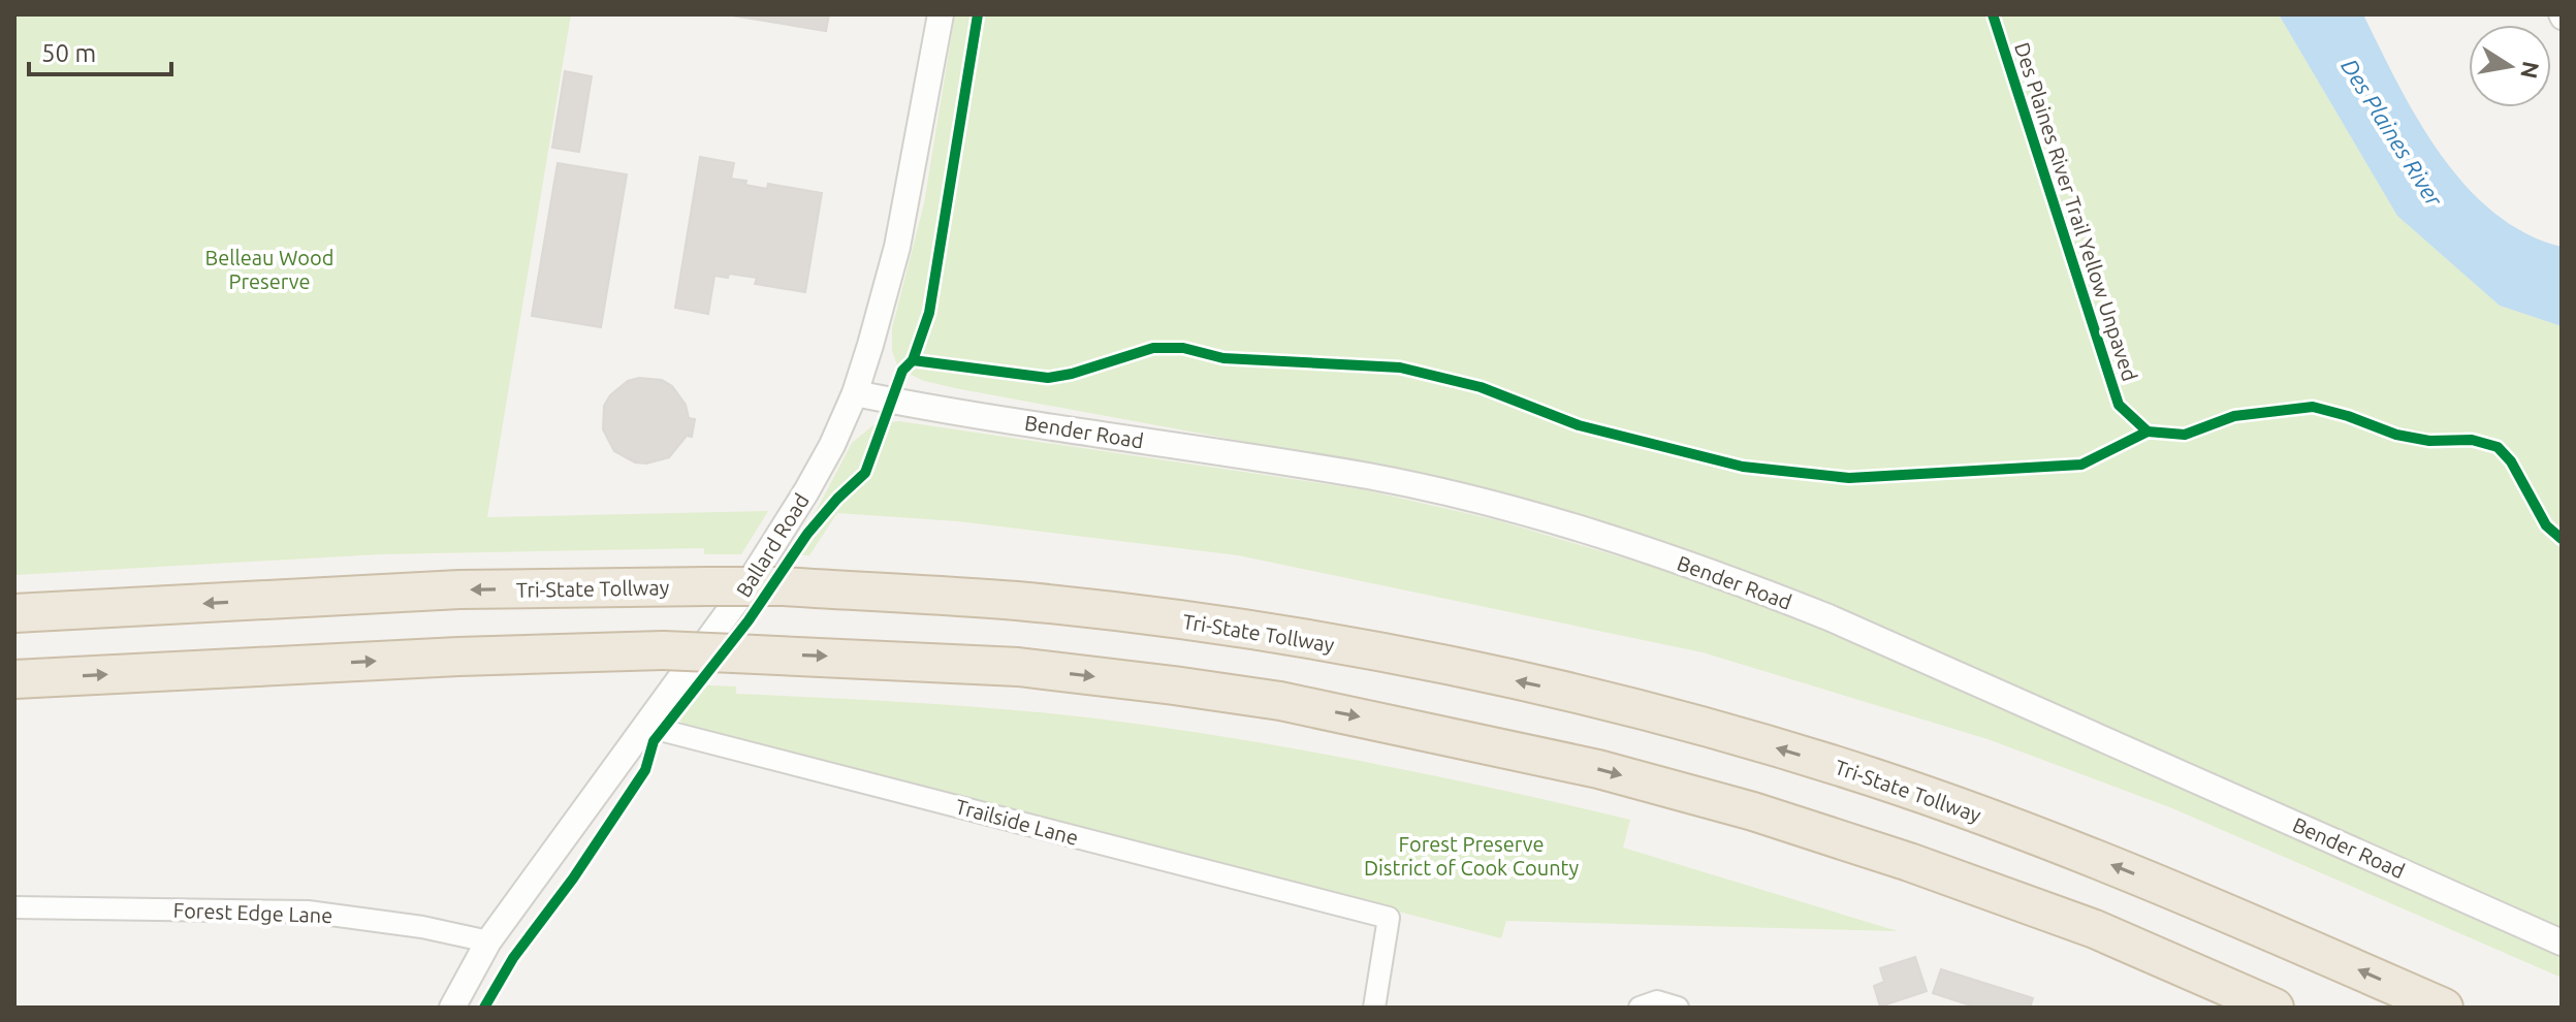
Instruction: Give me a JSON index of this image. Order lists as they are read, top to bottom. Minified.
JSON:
{"streets":{"highway":["Tri-State Tollway"],"street":["Bender Road","Ballard Road","Trailside Lane","Forest Edge Lane"],"cycle path":["Des Plaines River Trail Yellow Unpaved"]},"crossings":[["Bender Road","Ballard Road"],["Ballard Road","Trailside Lane"],["Ballard Road","Forest Edge Lane"]],"water":["Des Plaines River"],"parks":["Belleau Wood Preserve","Forest Preserve District of Cook County"],"scale_bar":"50 m","north":"right"}
